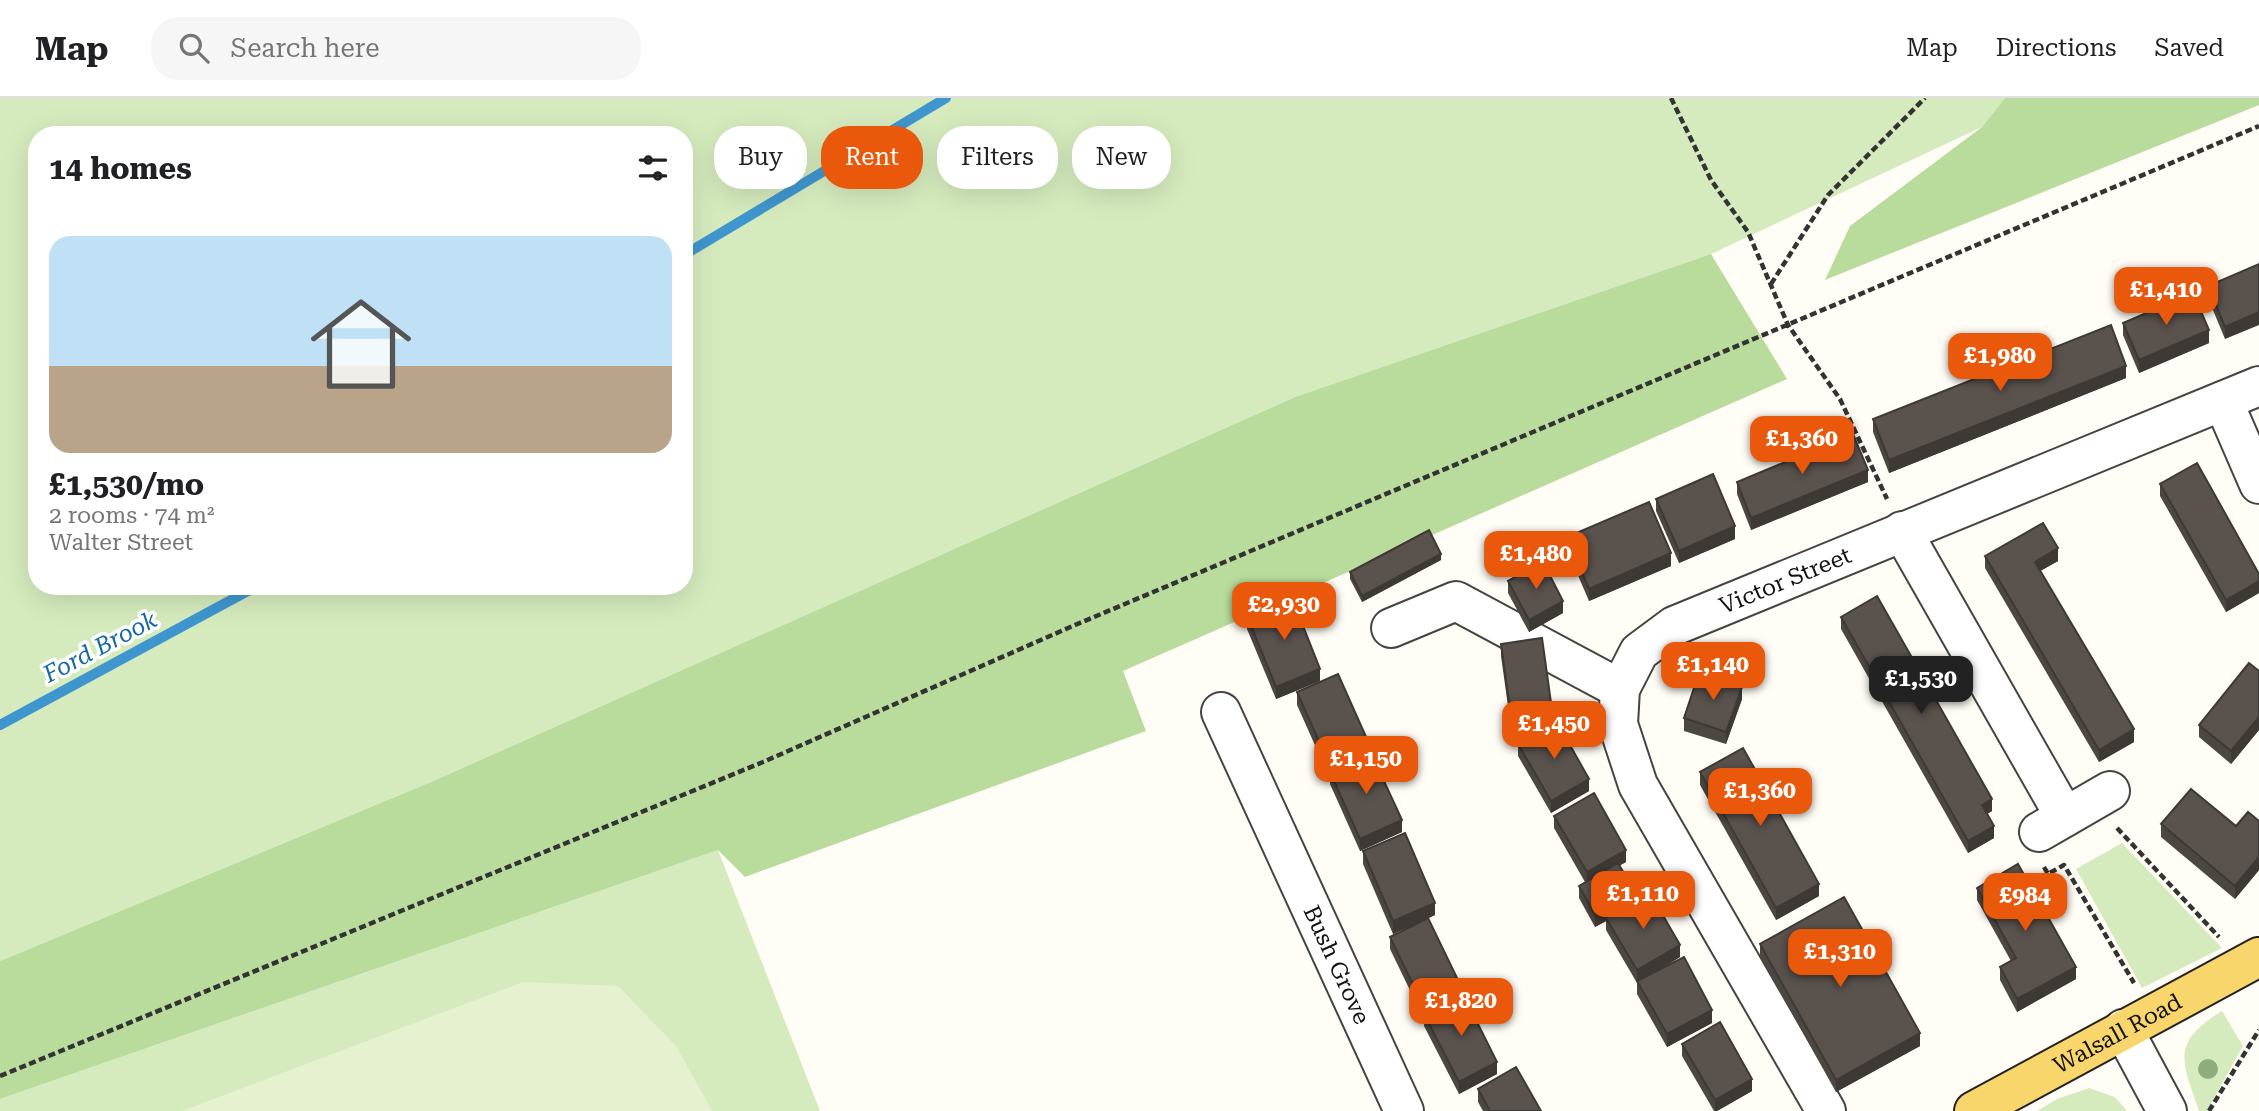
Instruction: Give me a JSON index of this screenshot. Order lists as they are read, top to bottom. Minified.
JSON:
{"streets":{"main road":["Walsall Road"],"street":["Victor Street","Bush Grove"]},"water":["Ford Brook"],"page":{"header":"Map","search":"Search here","nav":["Map","Directions","Saved"],"chip":["Buy","Rent","Filters","New"],"heading":"14 homes","list":[{"name":"£1,530/mo","note":"2 rooms · 74 m² · Walter Street"}],"price":["£1,410","£1,980","£1,360","£1,480","£2,930","£1,140","£1,530","£1,450","£1,150","£1,360","£1,110","£984","£1,310","£1,820"]}}
